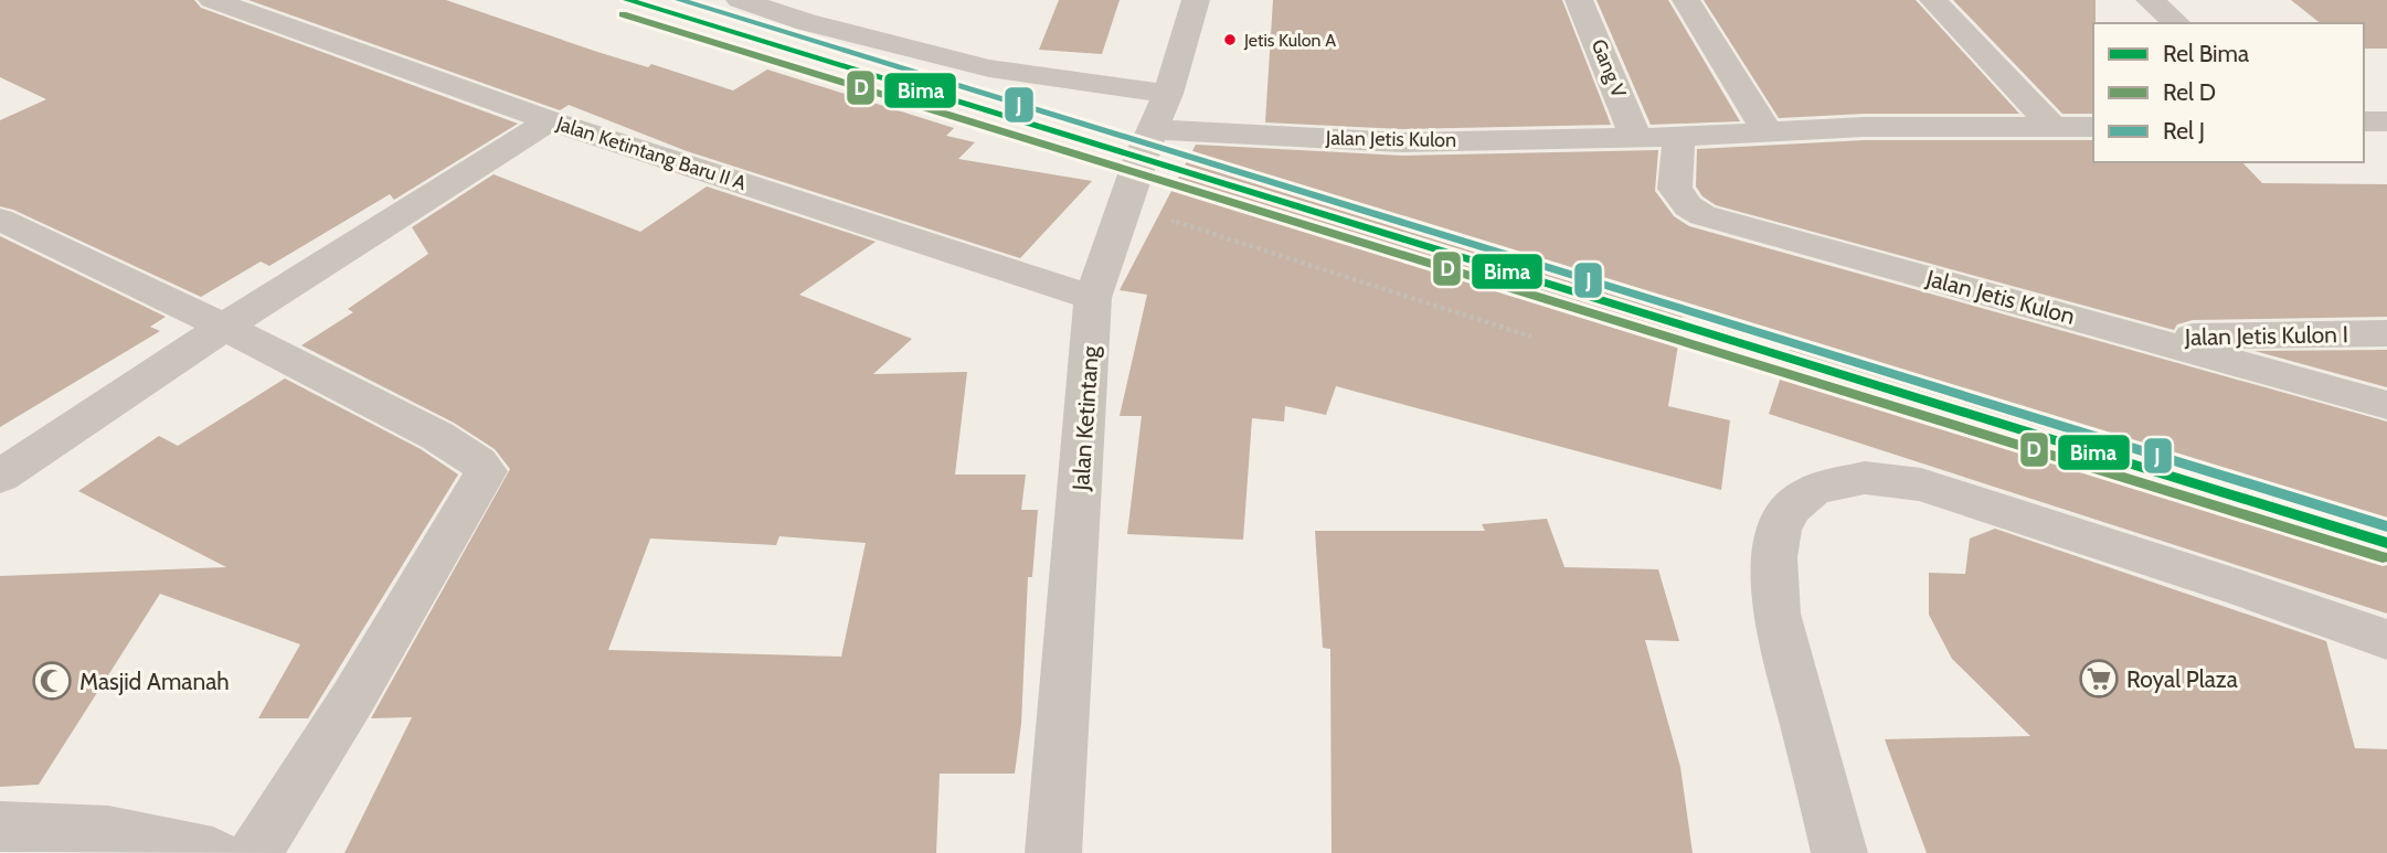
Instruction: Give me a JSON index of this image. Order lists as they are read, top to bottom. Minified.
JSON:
{"streets":{"street":["Gang V","Jalan Jetis Kulon","Jalan Ketintang Baru II A","Jalan Jetis Kulon I","Jalan Ketintang"]},"crossings":[["Gang V","Jalan Jetis Kulon"],["Jalan Jetis Kulon","Jalan Jetis Kulon I"],["Jalan Jetis Kulon","Jalan Ketintang"],["Jalan Ketintang Baru II A","Jalan Ketintang"]],"places":{"other":["Jetis Kulon A"],"supermarket":["Royal Plaza"],"mosque":["Masjid Amanah"]},"lines":["rail line Bima","rail line J","rail line D"],"legend":["Rel Bima","Rel D","Rel J"]}
